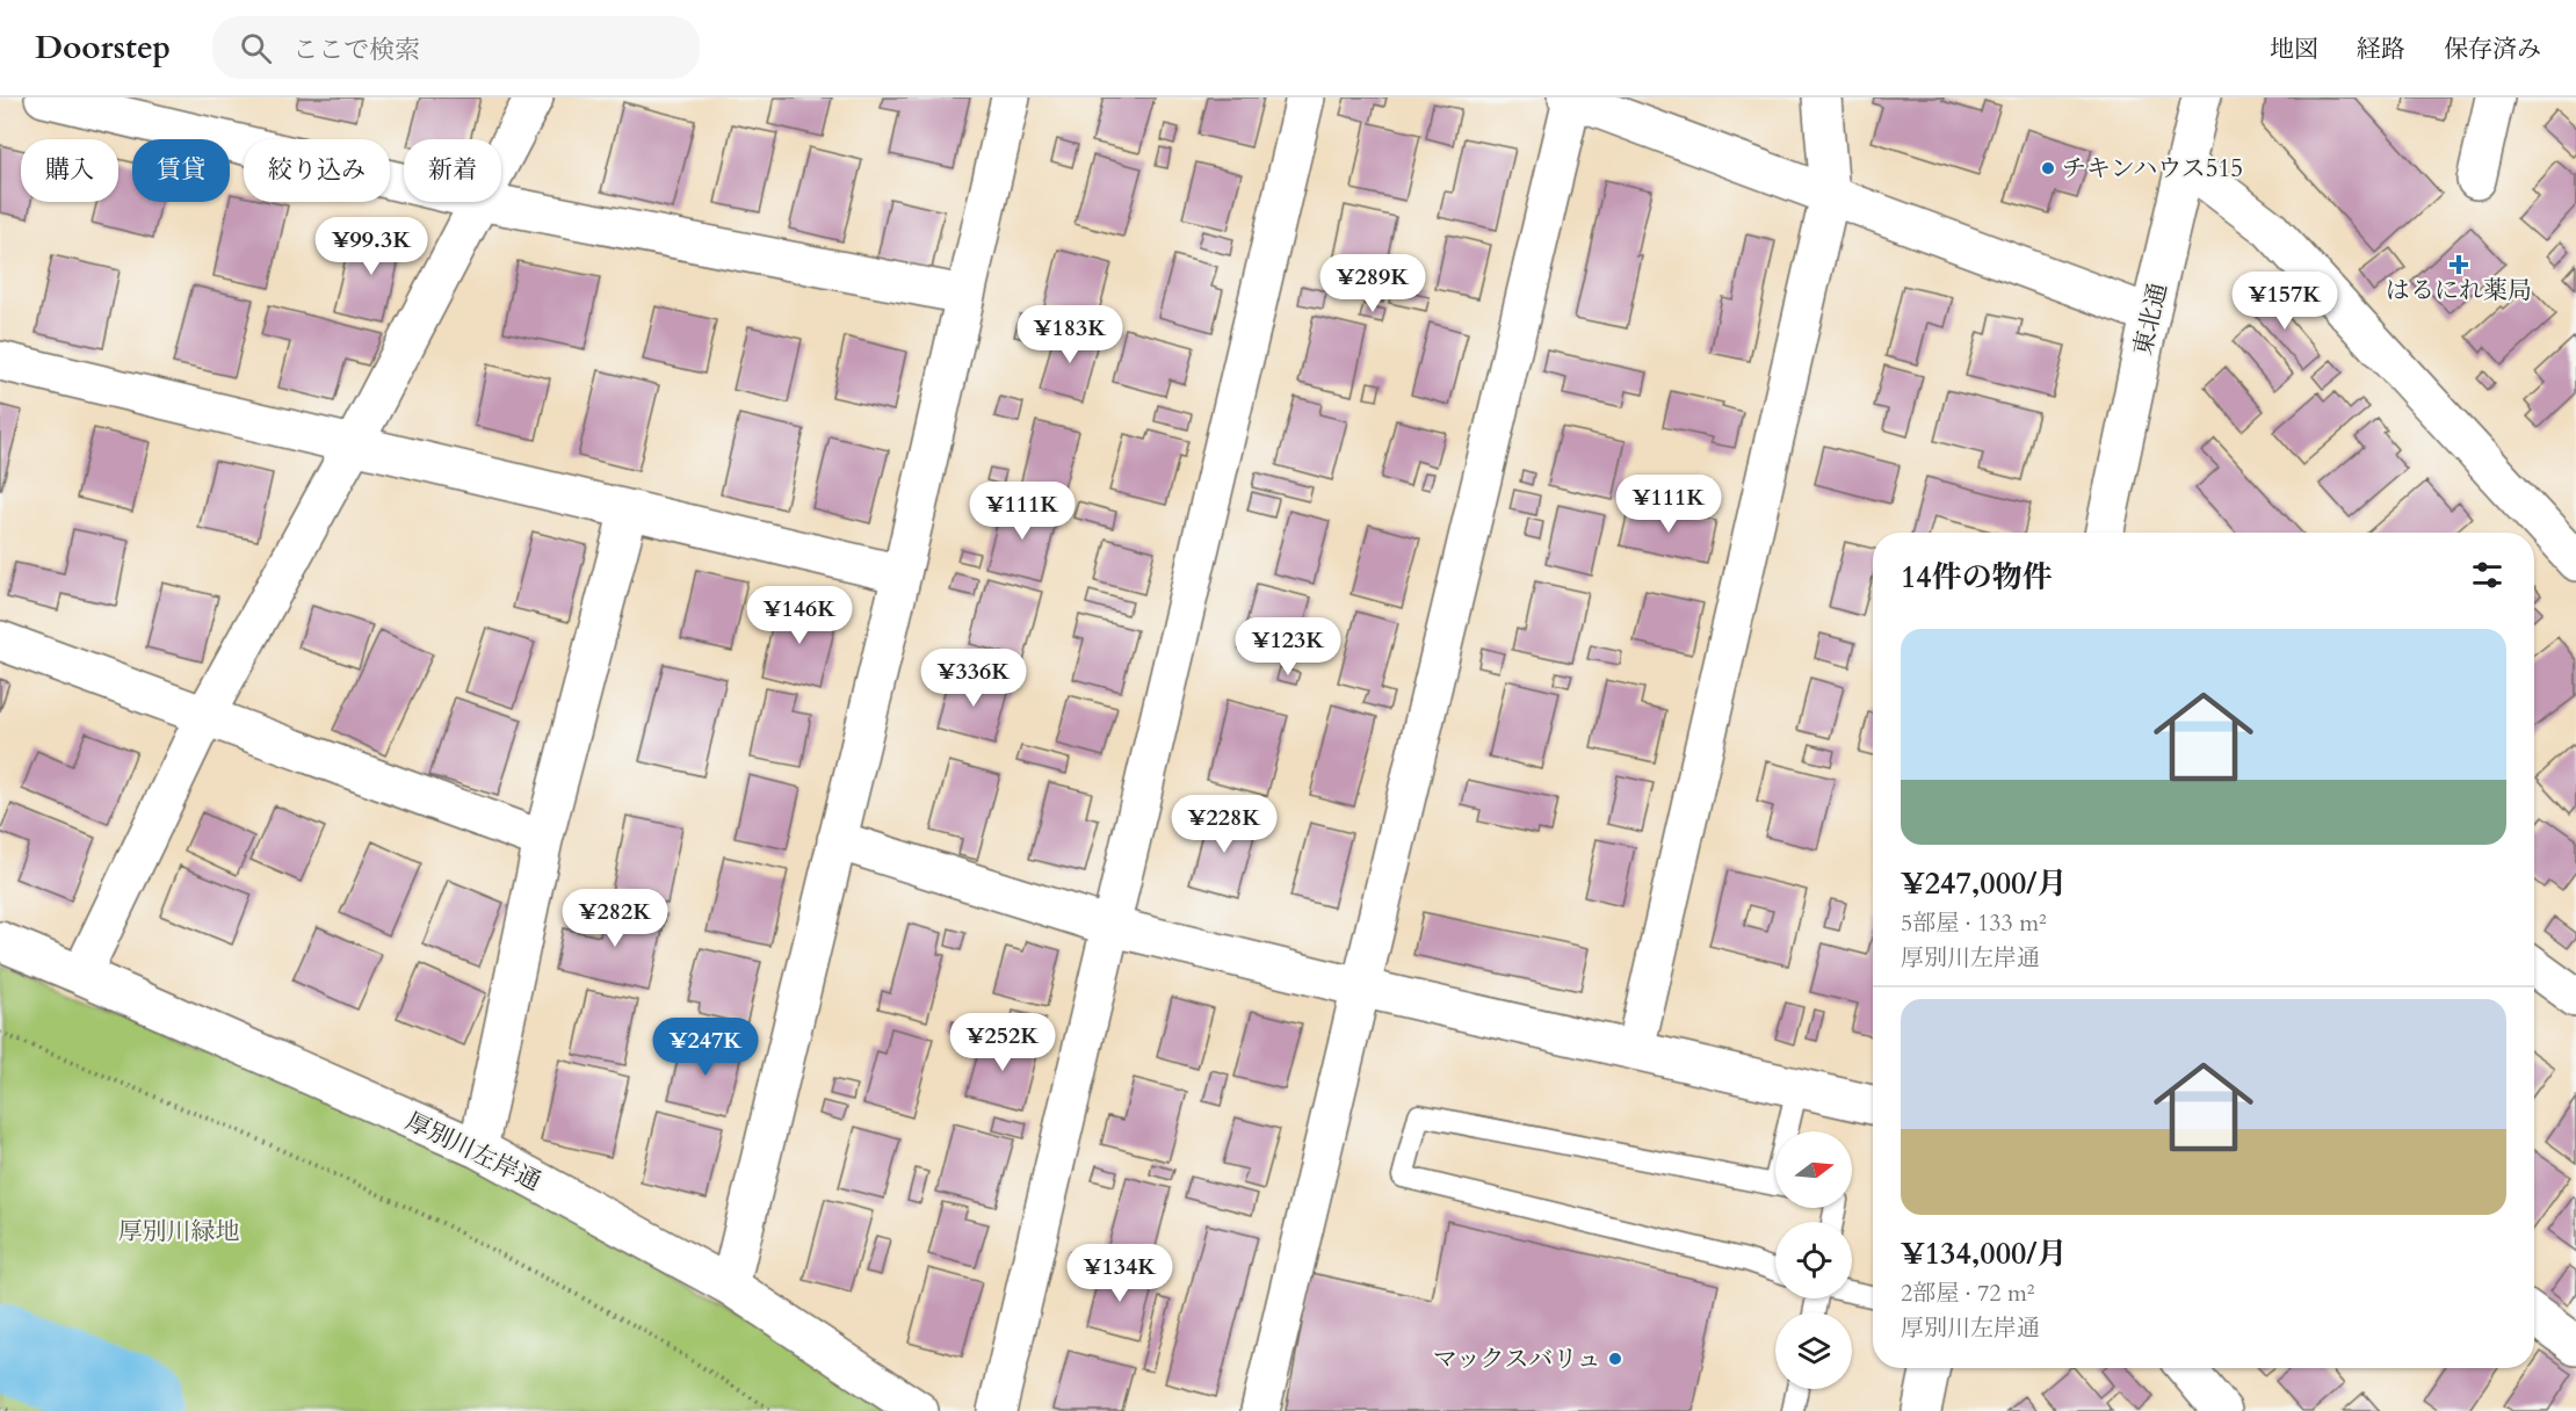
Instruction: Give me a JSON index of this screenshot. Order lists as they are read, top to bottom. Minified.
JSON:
{"streets":{"street":["東北通","厚別川左岸通"]},"parks":["厚別川緑地"],"places":{"other":["チキンハウス515","マックスバリュ"],"health":["はるにれ薬局"]},"north":"right","page":{"header":"Doorstep","search":"ここで検索","nav":["地図","経路","保存済み"],"chip":["購入","賃貸","絞り込み","新着"],"price":["¥99.3K","¥289K","¥157K","¥183K","¥111K","¥111K","¥146K","¥123K","¥336K","¥228K","¥282K","¥252K","¥247K","¥134K"],"heading":"14件の物件","list":[{"name":"¥247,000/月","note":"5部屋 · 133 m² · 厚別川左岸通"},{"name":"¥134,000/月","note":"2部屋 · 72 m² · 厚別川左岸通"}]}}
